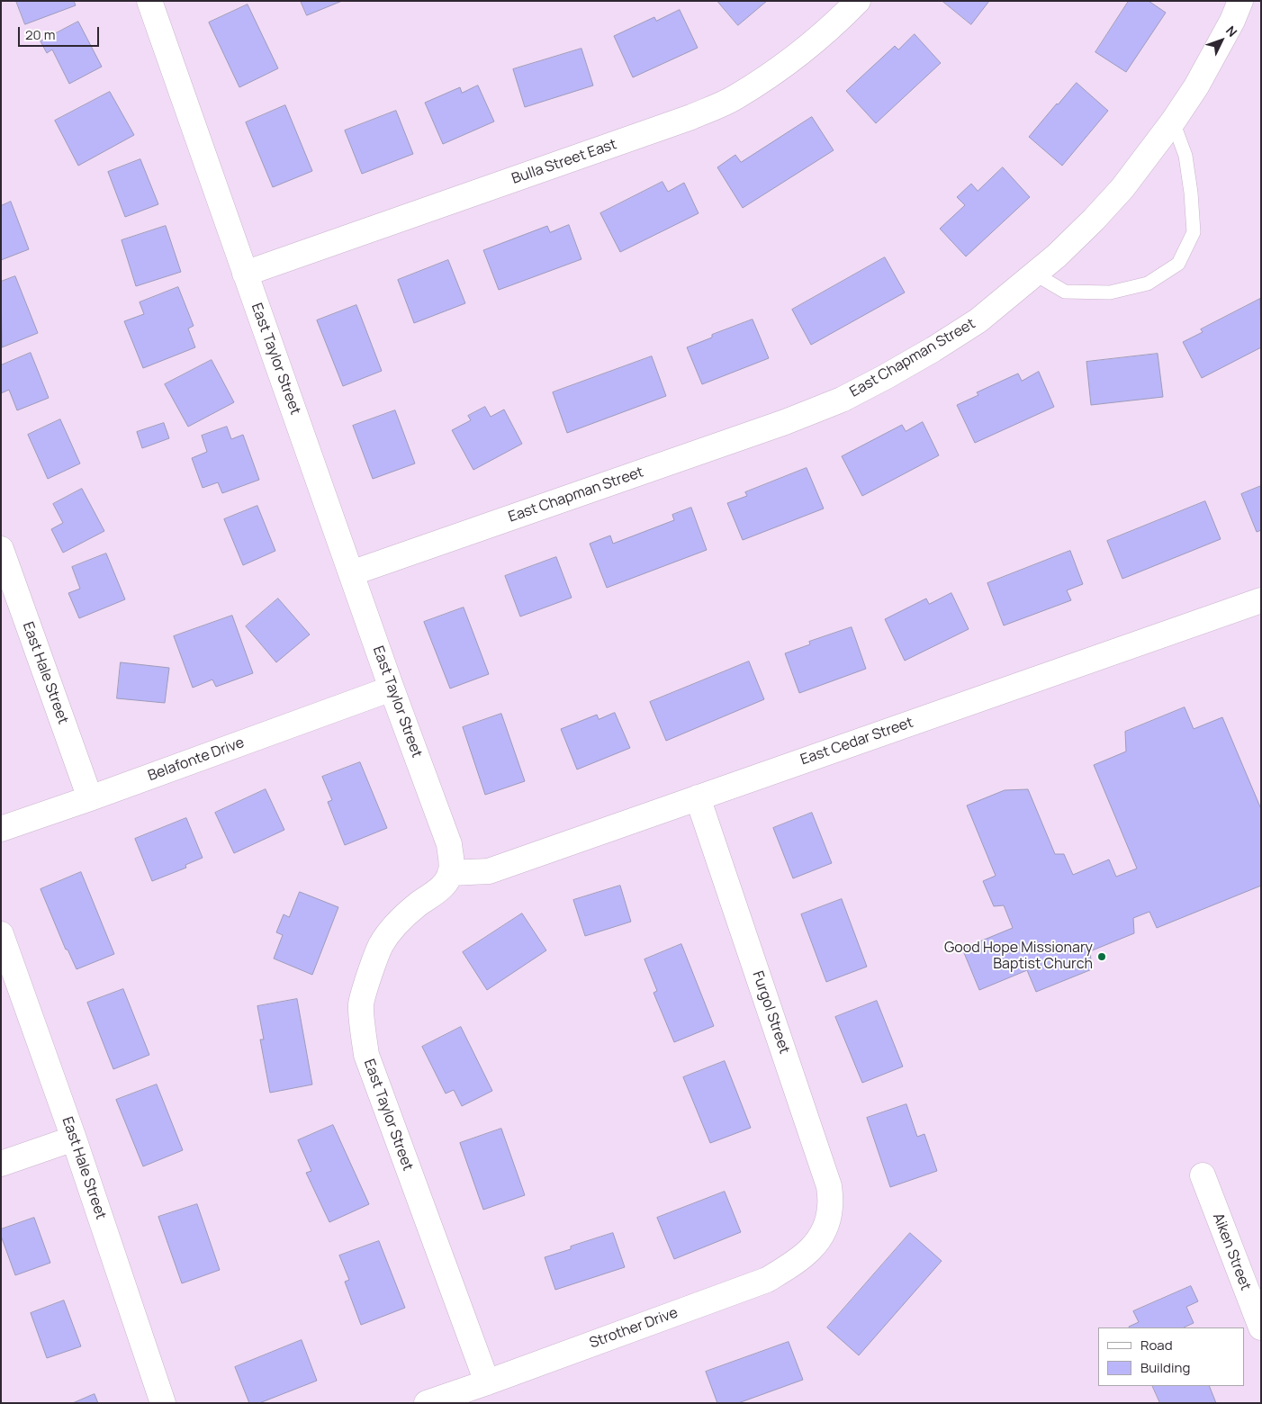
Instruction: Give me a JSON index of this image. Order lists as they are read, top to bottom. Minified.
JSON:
{"streets":{"street":["Bulla Street East","East Chapman Street","East Taylor Street","East Hale Street","East Cedar Street","Belafonte Drive","Furgol Street","Aiken Street","Strother Drive"]},"crossings":[["Bulla Street East","East Taylor Street"],["East Chapman Street","East Taylor Street"],["East Taylor Street","East Cedar Street"],["East Taylor Street","Belafonte Drive"],["East Taylor Street","Strother Drive"],["East Hale Street","Belafonte Drive"],["East Cedar Street","Furgol Street"],["Furgol Street","Strother Drive"]],"places":["Good Hope Missionary Baptist Church"],"legend":["Road","Building"],"scale_bar":"20 m","north":"top right"}
